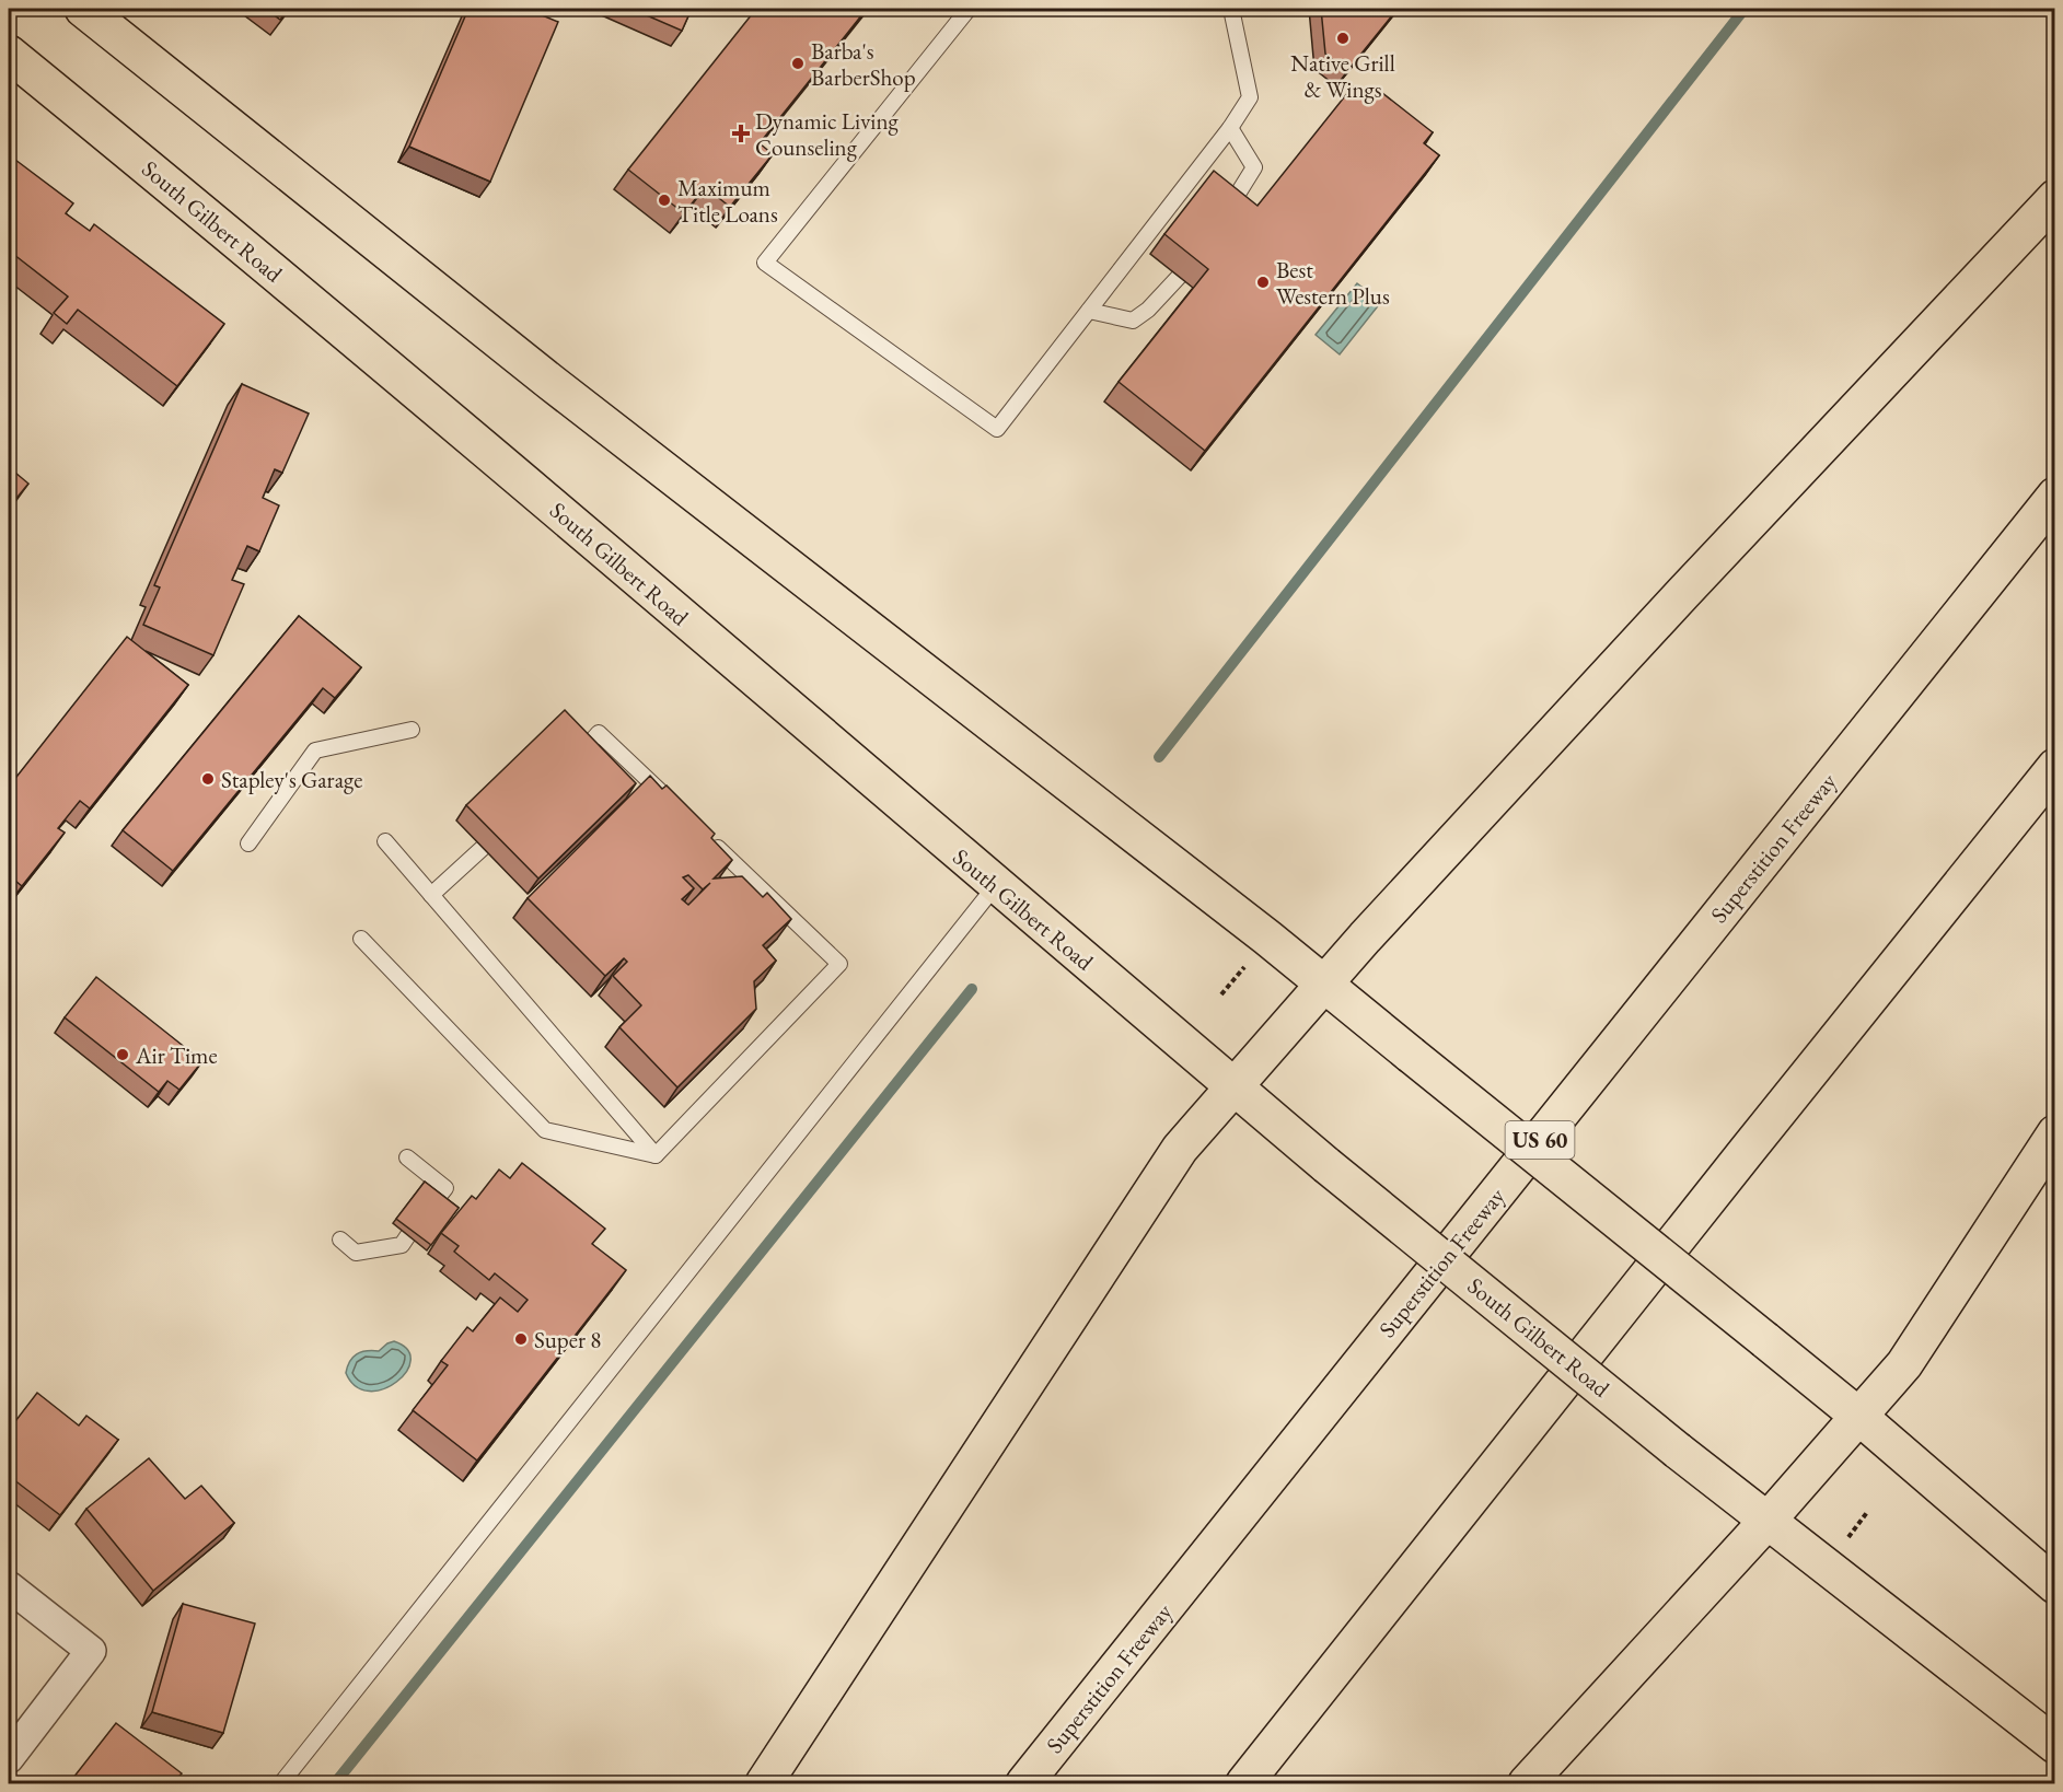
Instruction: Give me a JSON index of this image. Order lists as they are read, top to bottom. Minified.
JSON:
{"streets":{"main road":["South Gilbert Road","Superstition Freeway","US 60"]},"places":{"other":["Native Grill & Wings","Barba's BarberShop","Maximum Title Loans","Best Western Plus","Stapley's Garage","Air Time","Super 8"],"health":["Dynamic Living Counseling"]}}
